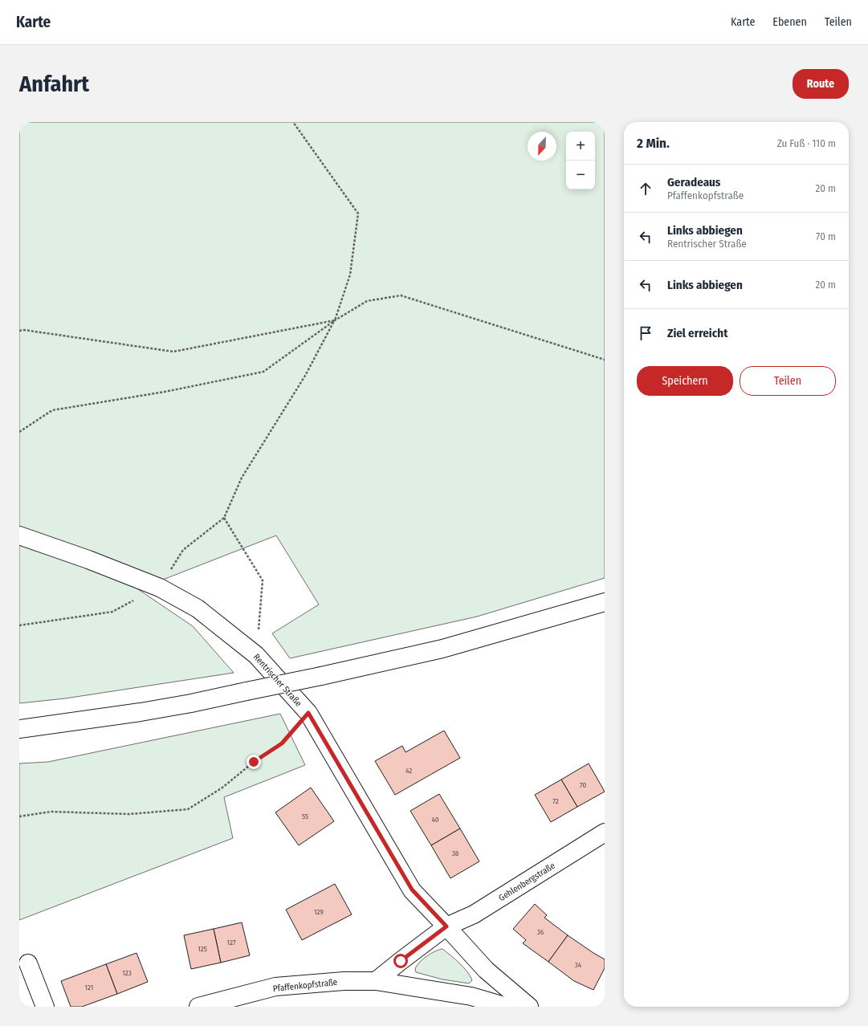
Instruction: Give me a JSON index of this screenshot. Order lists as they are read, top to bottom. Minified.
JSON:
{"streets":{"main road":["Rentrischer Straße","Gehlenbergstraße","Pfaffenkopfstraße"]},"crossings":[["Rentrischer Straße","Gehlenbergstraße"]],"house_numbers":["42","70","72","55","40","38","129","36","127","125","34","123","121"],"north":"bottom","page":{"header":"Karte","nav":["Karte","Ebenen","Teilen"],"buttons":["Route",["Speichern","Teilen"]],"title":"Anfahrt","heading":["2 Min.","Zu Fuß · 110 m"],"map_buttons":["+","−"],"list":[["Geradeaus","Pfaffenkopfstraße","20 m"],["Links abbiegen","Rentrischer Straße","70 m"],["Links abbiegen","20 m"],"Ziel erreicht"]}}
